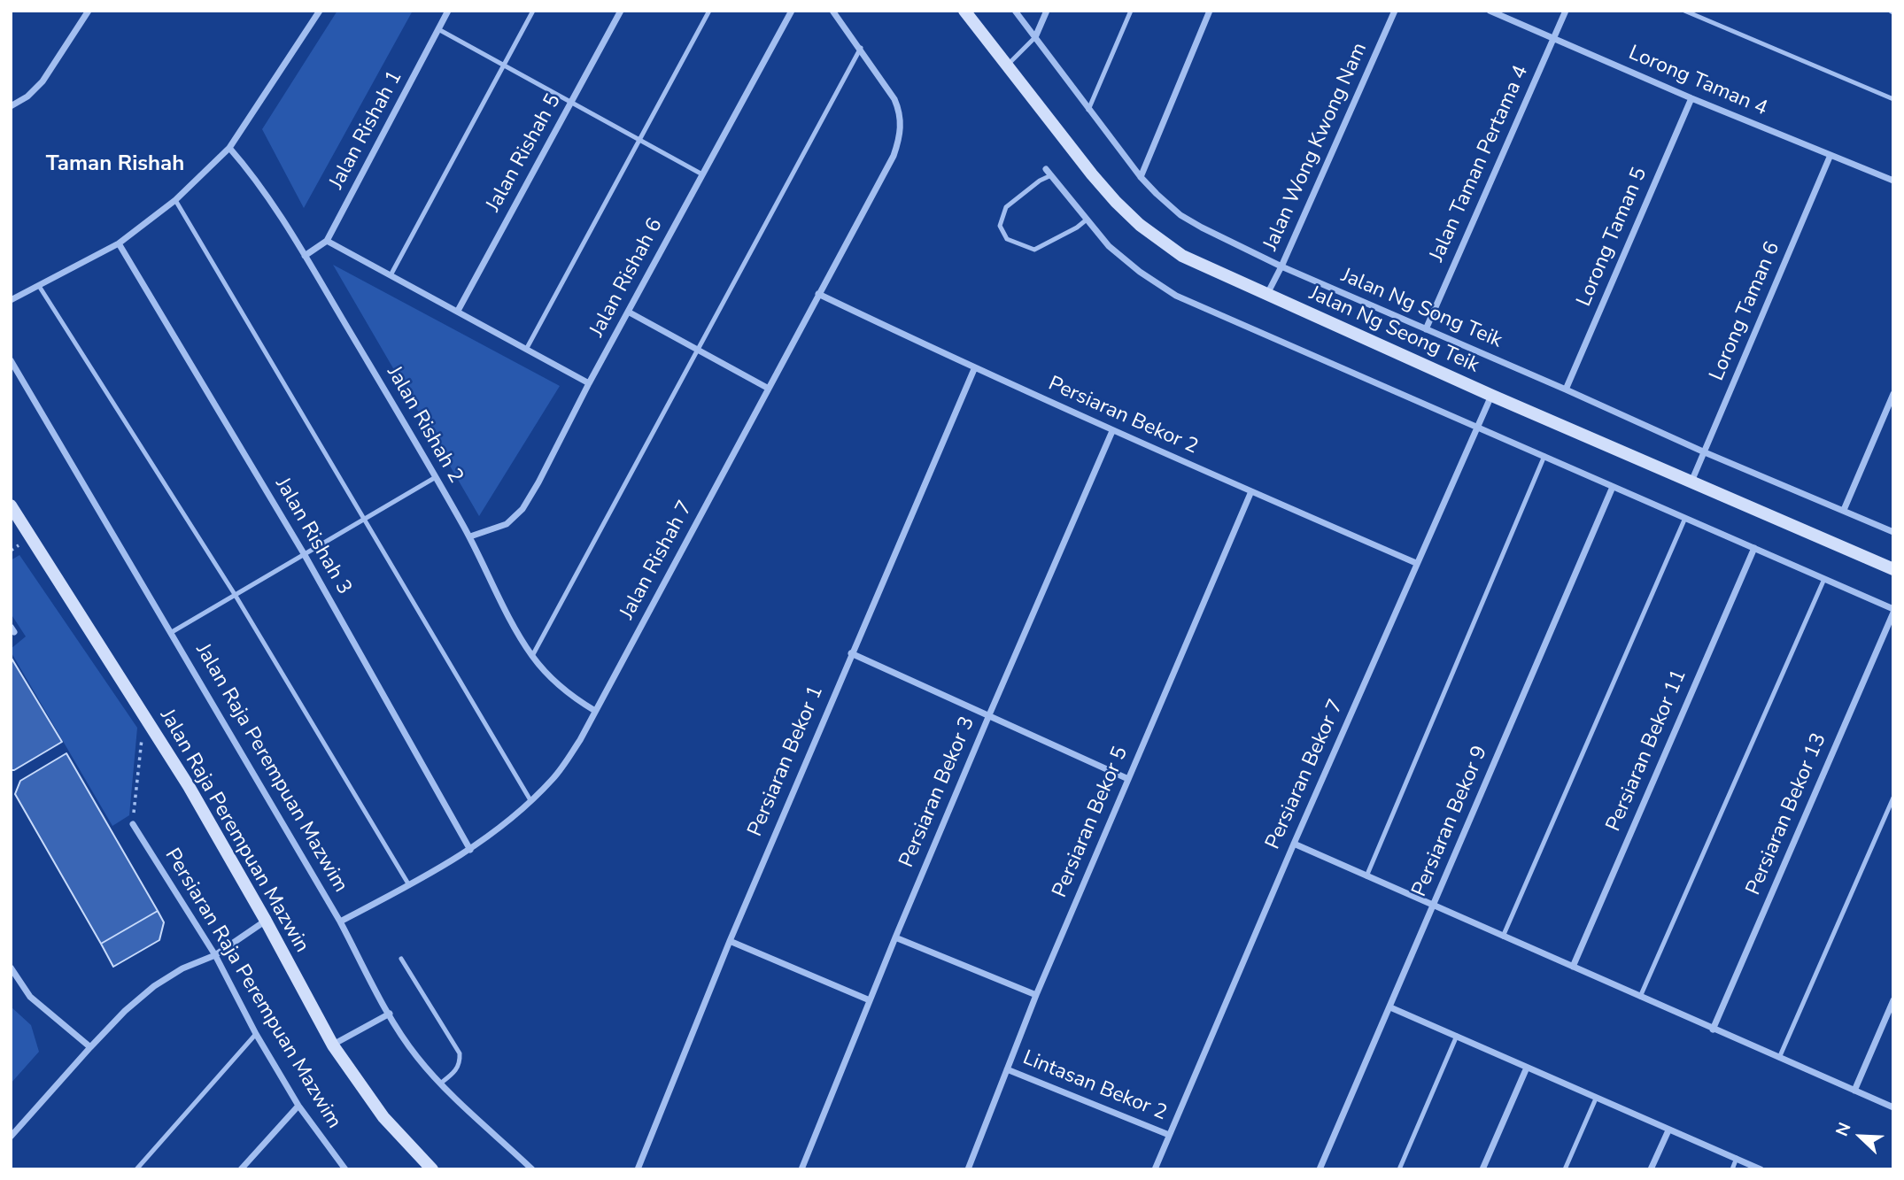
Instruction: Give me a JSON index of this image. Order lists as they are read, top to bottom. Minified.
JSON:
{"streets":{"main road":["Jalan Ng Seong Teik","Jalan Raja Perempuan Mazwin"],"street":["Lorong Taman 4","Jalan Rishah 1","Jalan Wong Kwong Nam","Jalan Rishah 5","Jalan Taman Pertama 4","Lorong Taman 5","Jalan Rishah 6","Jalan Ng Song Teik","Lorong Taman 6","Persiaran Bekor 2","Jalan Rishah 2","Jalan Rishah 3","Jalan Rishah 7","Persiaran Bekor 11","Persiaran Bekor 1","Jalan Raja Perempuan Mazwim","Persiaran Bekor 7","Persiaran Bekor 3","Persiaran Bekor 13","Persiaran Bekor 9","Persiaran Bekor 5","Persiaran Raja Perempuan Mazwim","Lintasan Bekor 2"]},"crossings":[["Lorong Taman 4","Jalan Taman Pertama 4"],["Lorong Taman 4","Lorong Taman 5"],["Lorong Taman 4","Lorong Taman 6"],["Jalan Rishah 1","Jalan Rishah 2"],["Jalan Wong Kwong Nam","Jalan Ng Song Teik"],["Jalan Wong Kwong Nam","Jalan Ng Seong Teik"],["Jalan Taman Pertama 4","Jalan Ng Song Teik"],["Lorong Taman 5","Jalan Ng Song Teik"],["Jalan Rishah 6","Jalan Rishah 2"],["Jalan Ng Song Teik","Lorong Taman 6"],["Lorong Taman 6","Jalan Ng Seong Teik"],["Jalan Ng Seong Teik","Persiaran Bekor 7"],["Persiaran Bekor 2","Jalan Rishah 7"],["Persiaran Bekor 2","Persiaran Bekor 1"],["Persiaran Bekor 2","Persiaran Bekor 7"],["Persiaran Bekor 2","Persiaran Bekor 3"],["Persiaran Bekor 2","Persiaran Bekor 5"],["Jalan Rishah 2","Jalan Rishah 7"],["Jalan Rishah 3","Jalan Rishah 7"],["Jalan Rishah 7","Jalan Raja Perempuan Mazwim"],["Persiaran Bekor 7","Lintasan Bekor 2"],["Persiaran Bekor 5","Lintasan Bekor 2"]],"districts":["Taman Rishah"],"north":"top left"}
